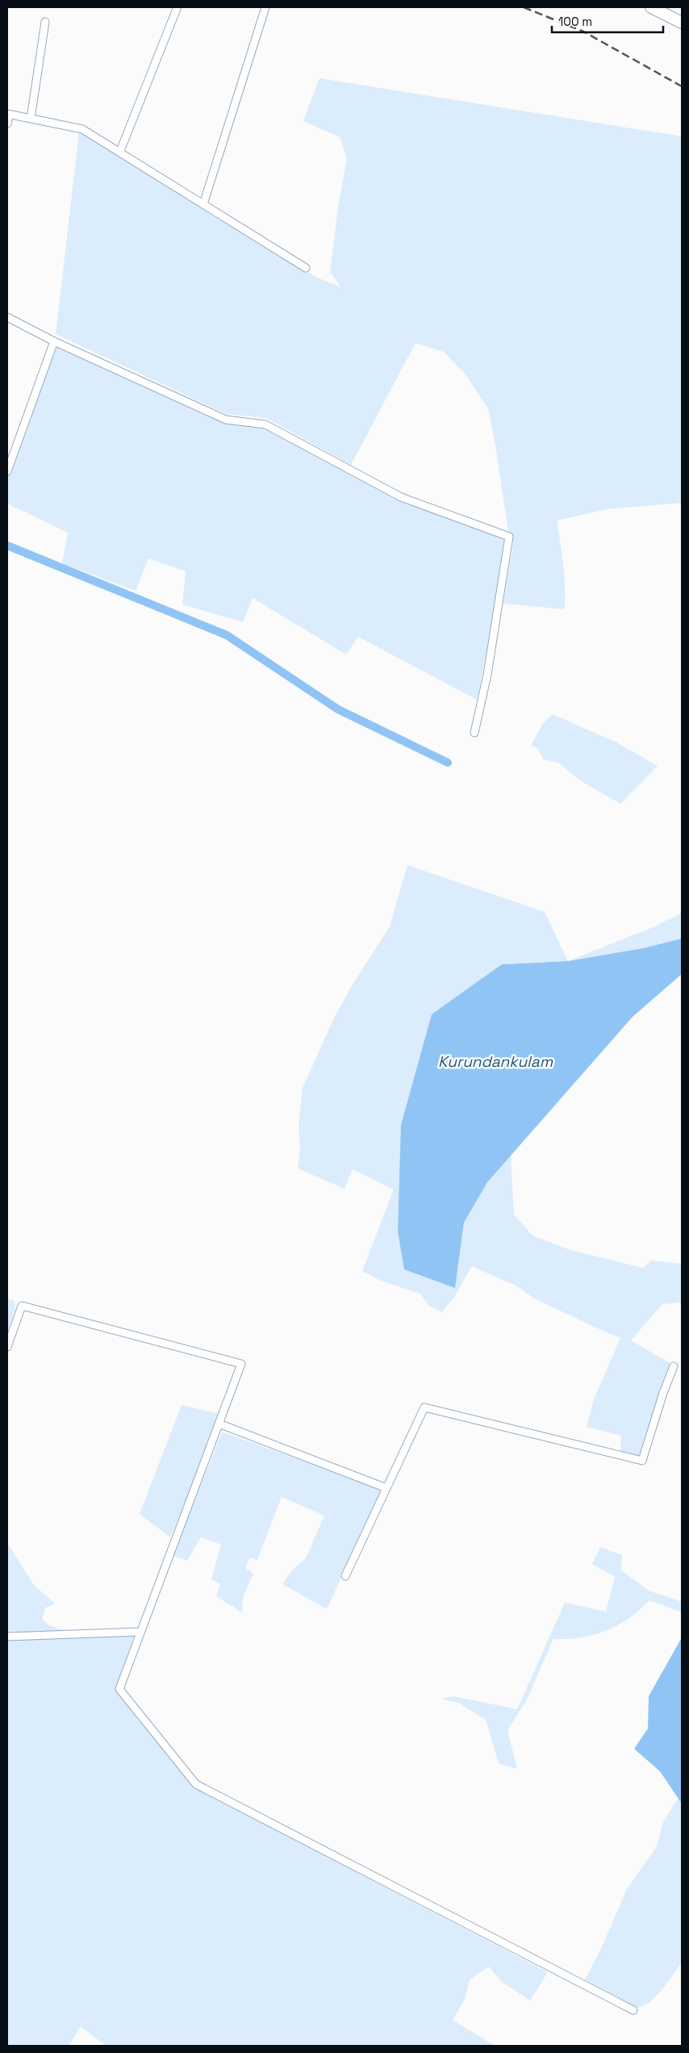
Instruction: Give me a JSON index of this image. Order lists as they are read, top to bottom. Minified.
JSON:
{"water":["Kurundankulam"],"scale_bar":"100 m"}
